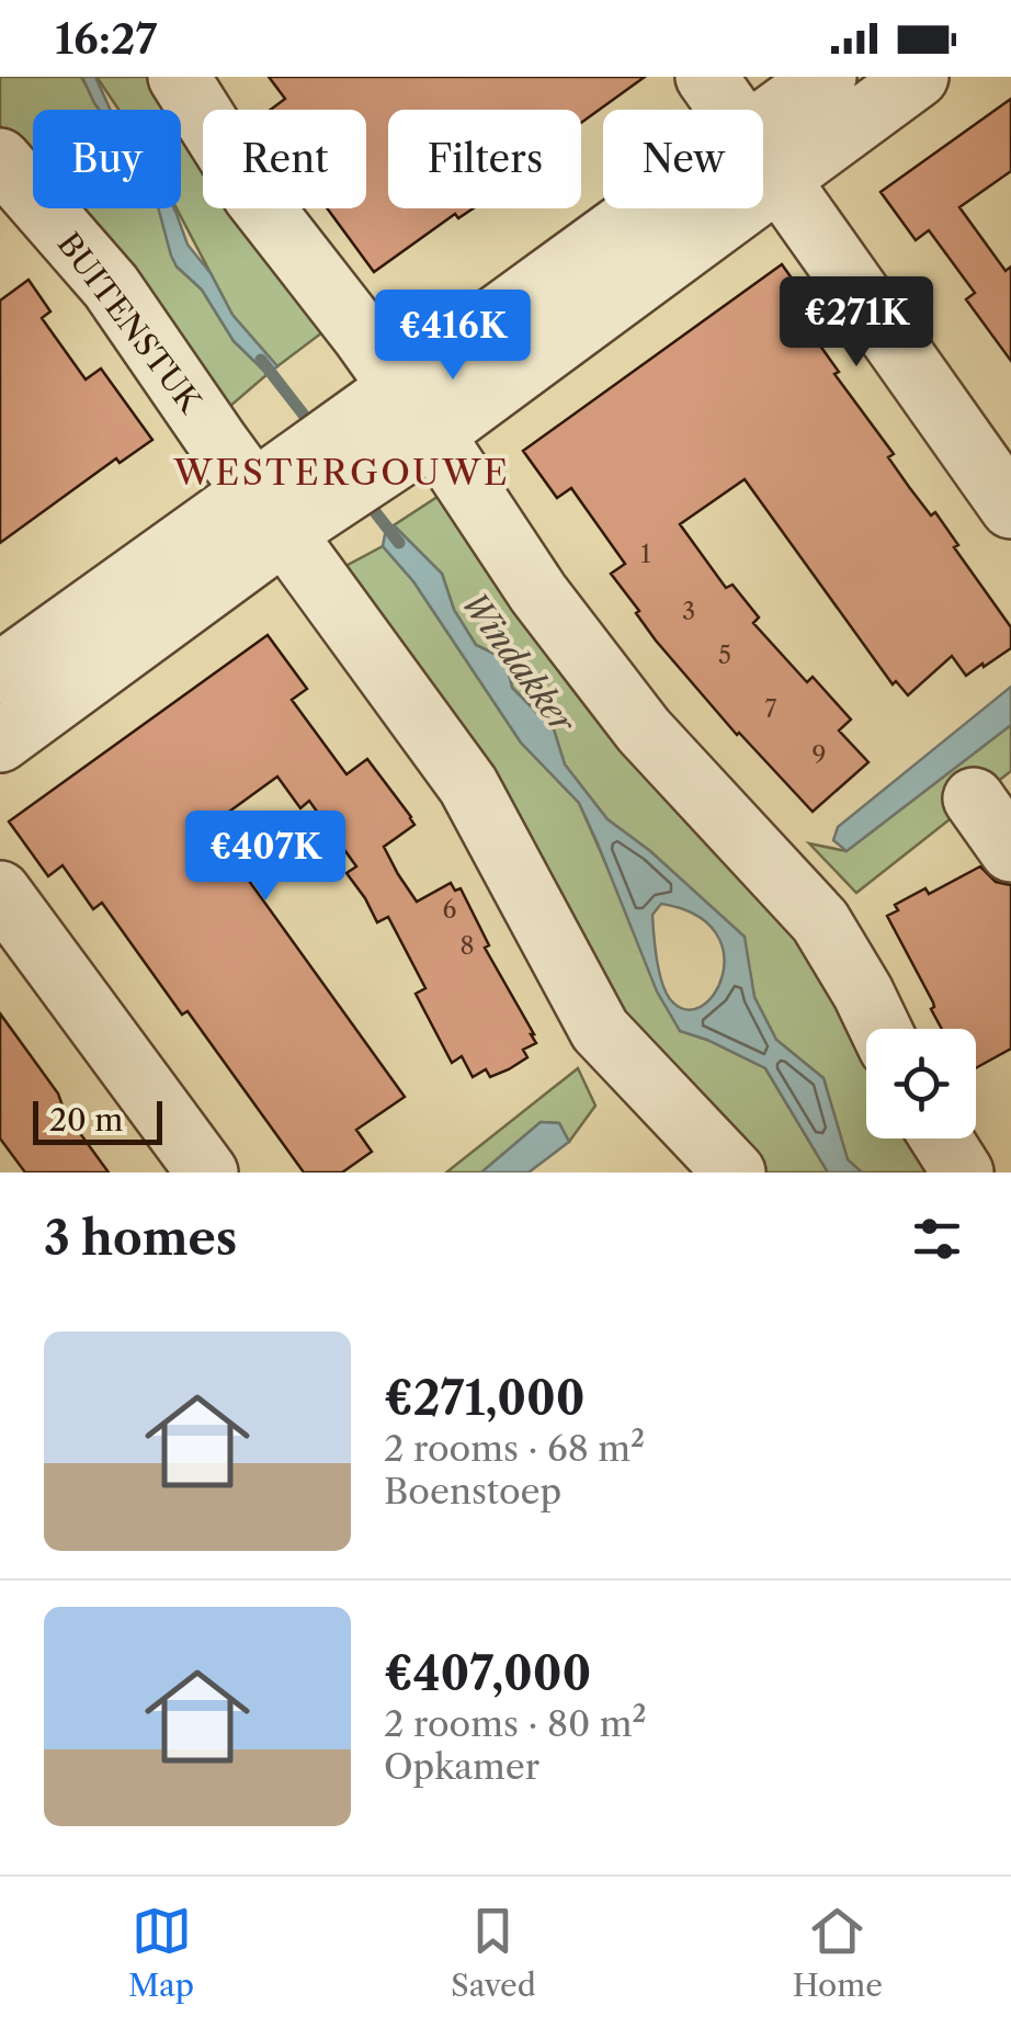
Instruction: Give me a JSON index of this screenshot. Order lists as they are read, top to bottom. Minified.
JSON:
{"streets":{"street":["BUITENSTUK"]},"districts":["WESTERGOUWE"],"water":["Windakker"],"house_numbers":["1","3","5","7","9","6","8"],"scale_bar":"20 m","page":{"status":"16:27","chip":["Buy","Rent","Filters","New"],"price":["€271K","€416K","€407K"],"scale":"20 m","heading":"3 homes","list":[{"name":"€271,000","note":"2 rooms · 68 m² · Boenstoep"},{"name":"€407,000","note":"2 rooms · 80 m² · Opkamer"}],"tabs":["Map","Saved","Home"]}}
